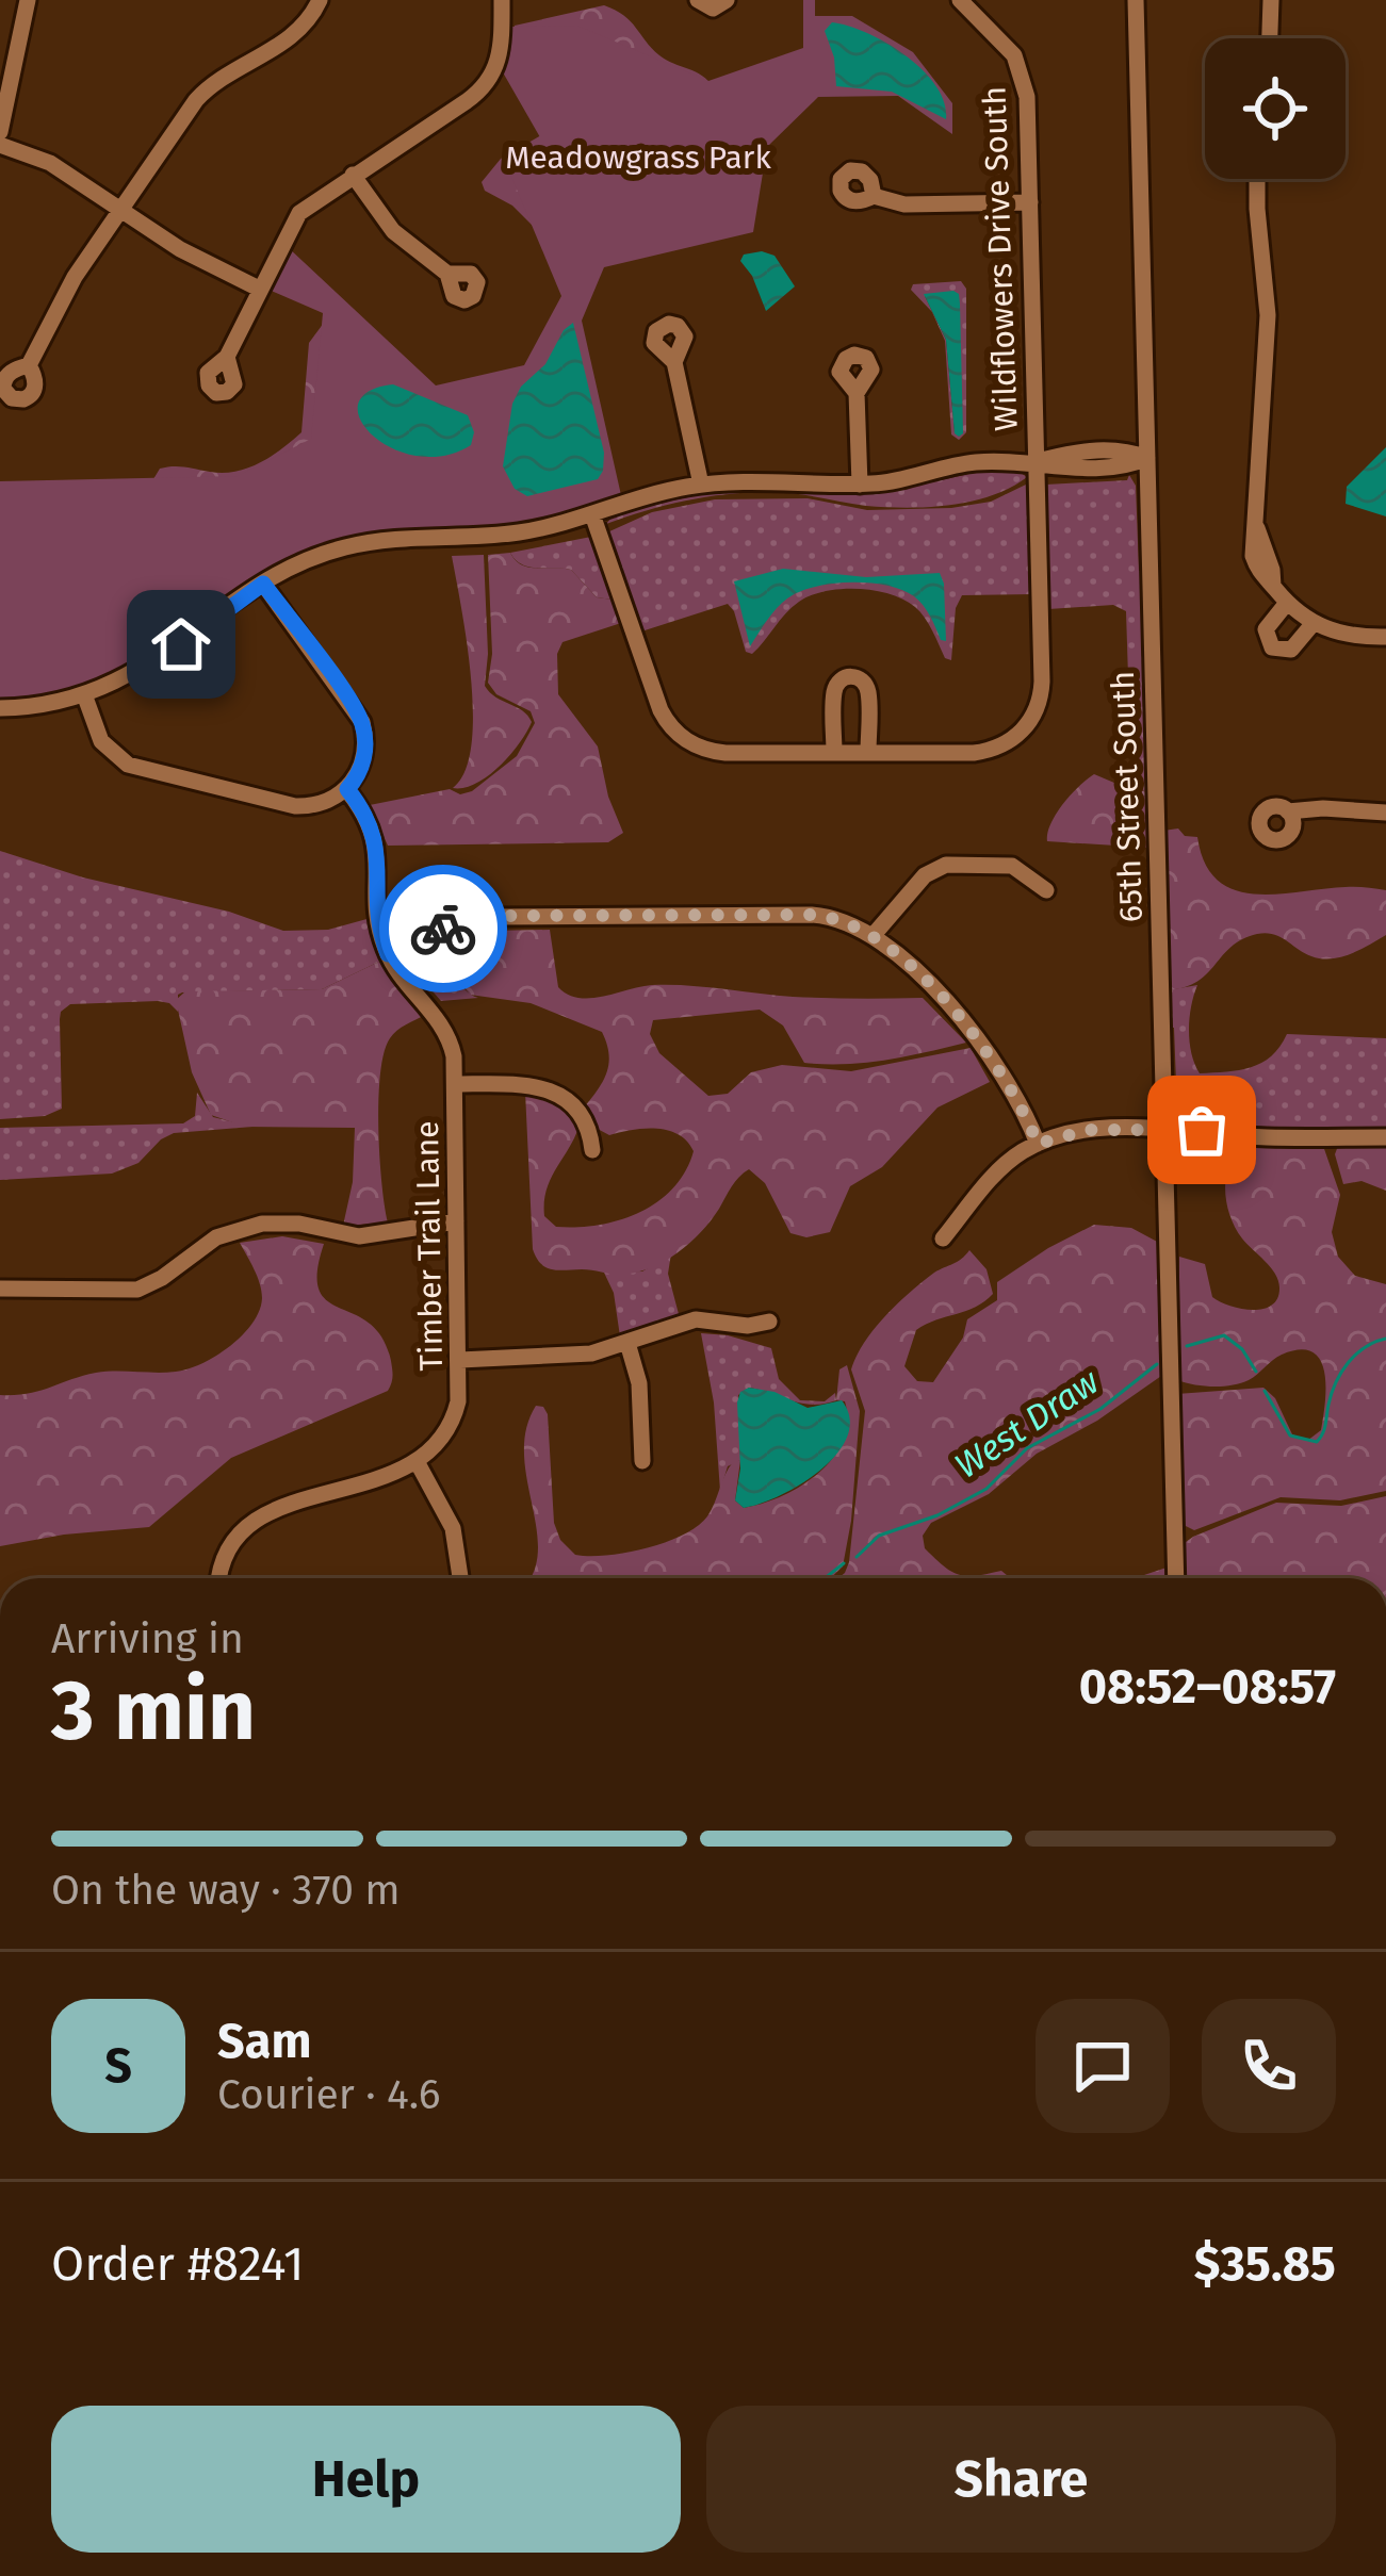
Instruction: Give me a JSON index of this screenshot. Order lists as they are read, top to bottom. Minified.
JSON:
{"streets":{"street":["Wildflowers Drive South","65th Street South","Timber Trail Lane"]},"water":["West Draw"],"parks":["Meadowgrass Park"],"page":{"heading":["3 min","Arriving in","08:52–08:57"],"panel":["Sam","Courier · 4.6","Order #8241","$35.85"],"bar":"On the way · 370 m","round":"S","buttons":["Help","Share"]}}
